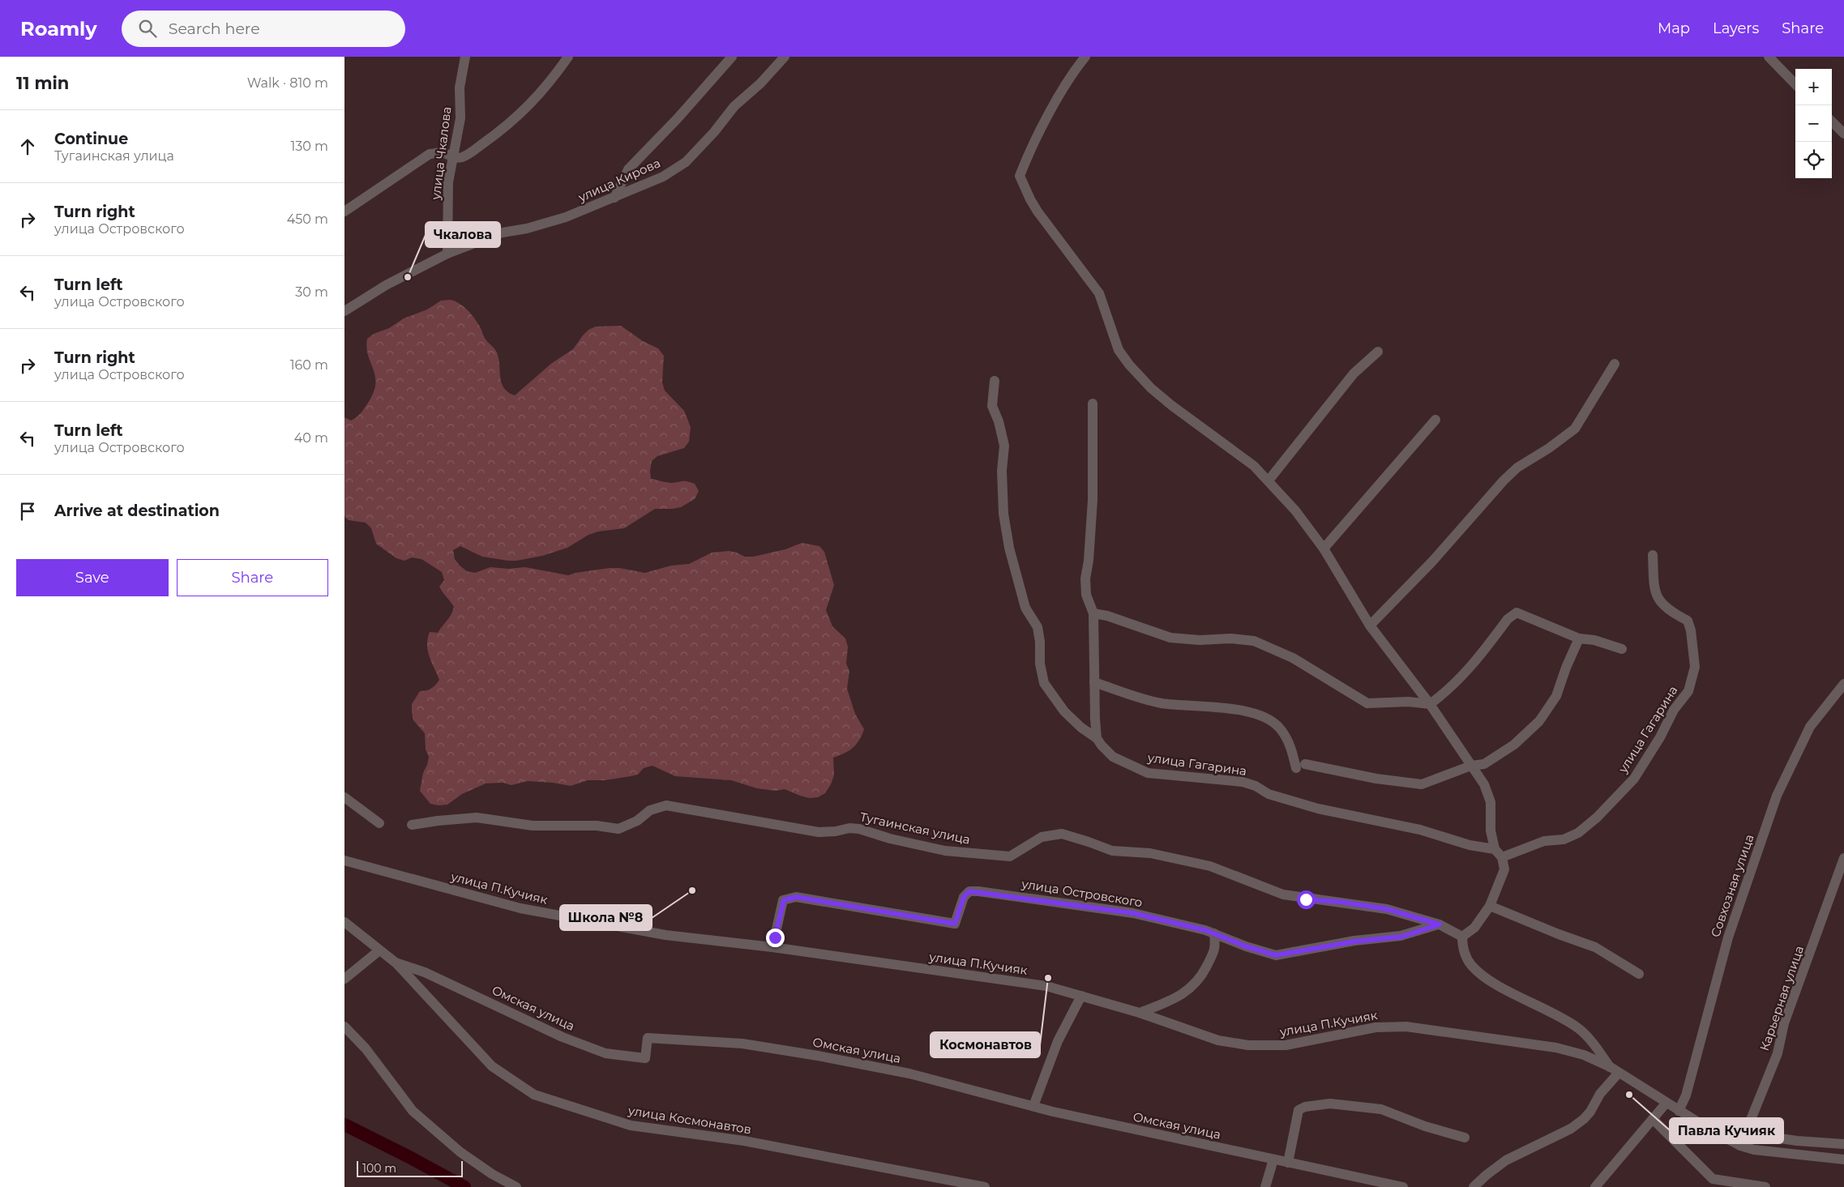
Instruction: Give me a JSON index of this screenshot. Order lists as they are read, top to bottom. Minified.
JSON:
{"streets":{"street":["улица Чкалова","улица Кирова","улица Гагарина","Тугаинская улица","Совхозная улица","улица П.Кучияк","улица Островского","Карьерная улица","Омская улица","улица Космонавтов"]},"crossings":[["улица Чкалова","улица Кирова"],["Тугаинская улица","улица Островского"],["Совхозная улица","улица П.Кучияк"],["улица П.Кучияк","улица Островского"],["улица П.Кучияк","Карьерная улица"],["Омская улица","улица Космонавтов"]],"places":["Чкалова","Школа №8","Космонавтов","Павла Кучияк"],"scale_bar":"100 m","page":{"header":"Roamly","search":"Search here","nav":["Map","Layers","Share"],"heading":["11 min","Walk · 810 m"],"map_buttons":["+","−"],"list":[["Continue","Тугаинская улица","130 m"],["Turn right","улица Островского","450 m"],["Turn left","улица Островского","30 m"],["Turn right","улица Островского","160 m"],["Turn left","улица Островского","40 m"],"Arrive at destination"],"buttons":["Save","Share"],"scale":"100 m"}}
